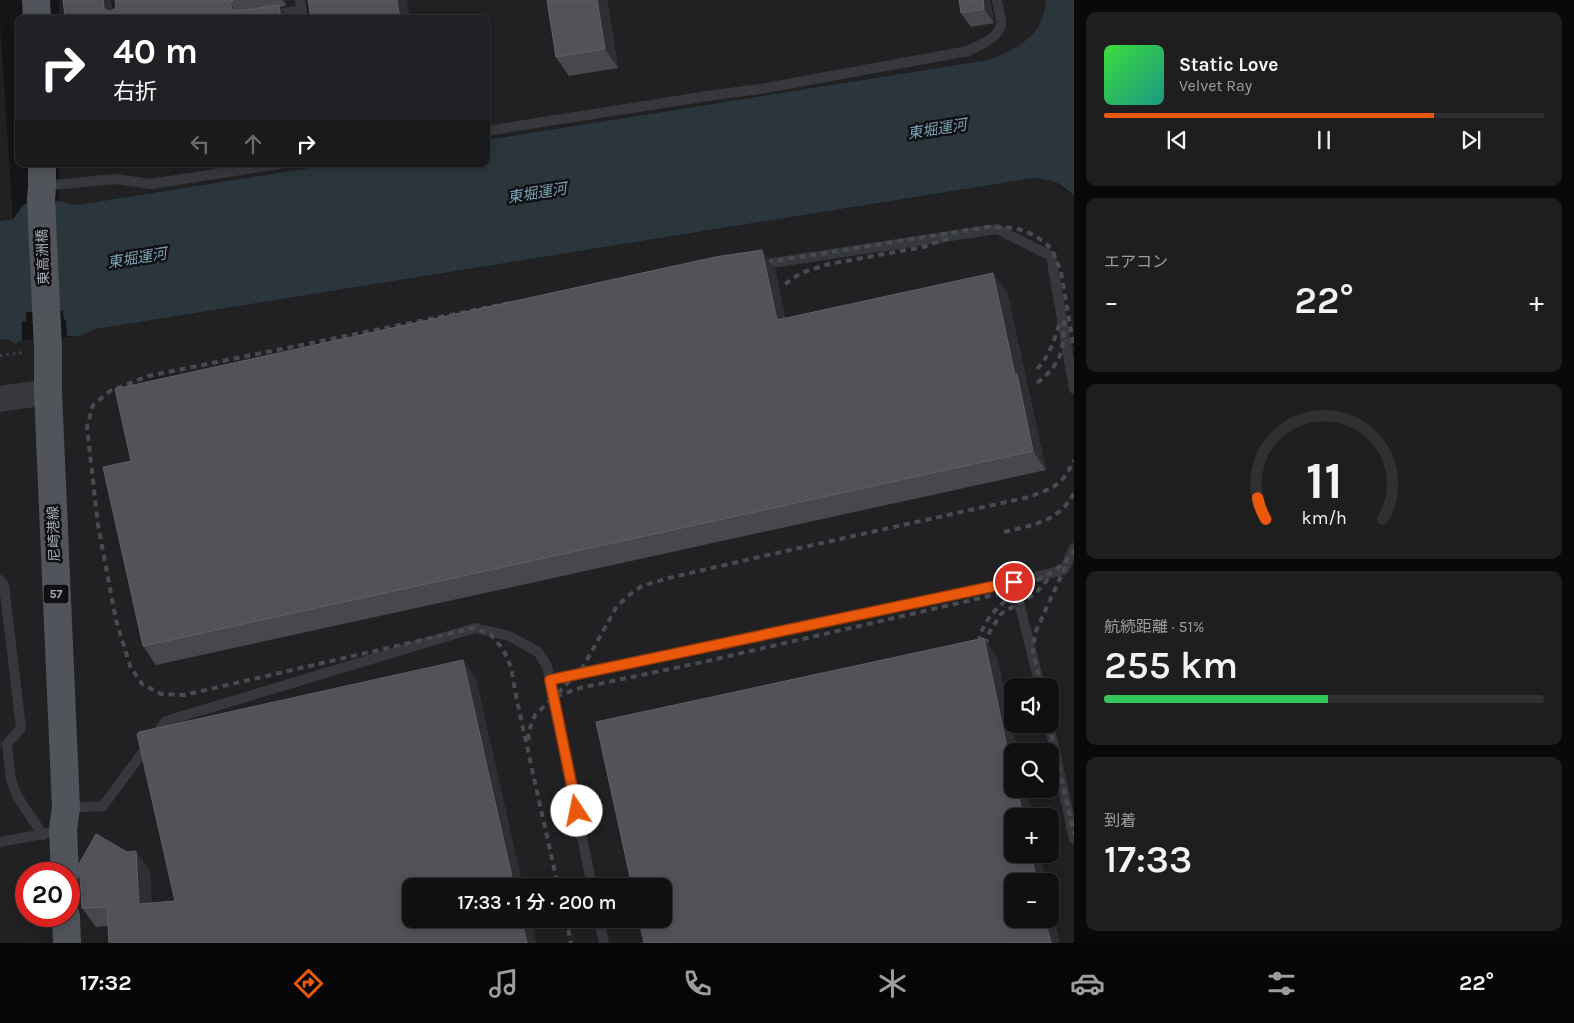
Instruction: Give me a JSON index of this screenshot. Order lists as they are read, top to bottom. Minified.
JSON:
{"streets":{"main road":["東高洲橋","尼崎港線","57"]},"crossings":[["東高洲橋","尼崎港線"]],"water":["東堀運河"],"page":{"turn":["40 m","右折"],"song":["Static Love","Velvet Ray"],"tile":["エアコン",["航続距離 · 51%","255 km"],["到着","17:33"]],"heat":["−","22°","+"],"map_buttons":["+","−"],"limit":"20","trip":"17:33 · 1 分 · 200 m","tabs":["17:32","22°"],"gauge":["11","km/h"]}}
